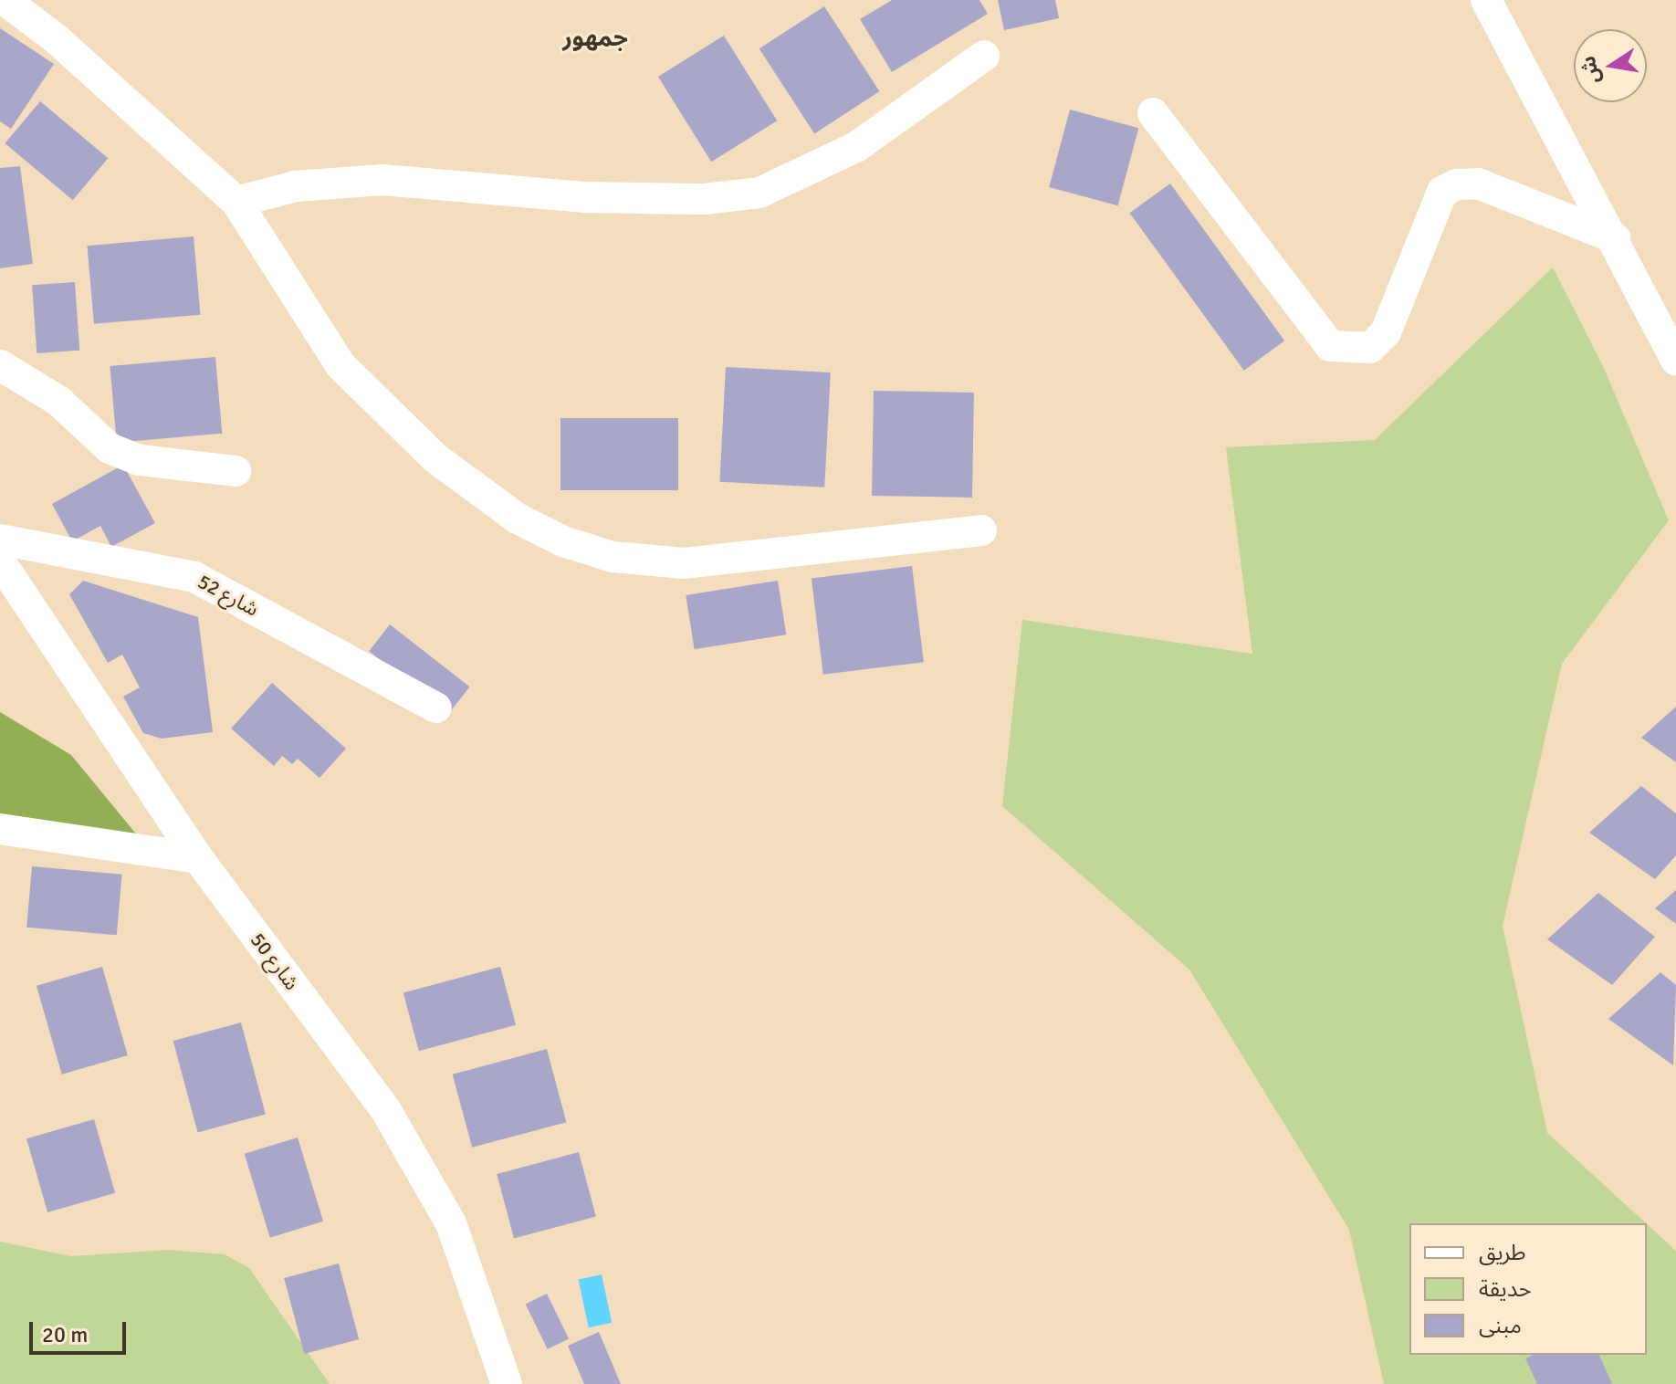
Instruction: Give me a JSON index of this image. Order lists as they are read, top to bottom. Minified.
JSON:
{"streets":{"street":["شارع 52","شارع 50"]},"districts":["جمهور"],"legend":["طريق","حديقة","مبنى"],"scale_bar":"20 m","north":"left"}
